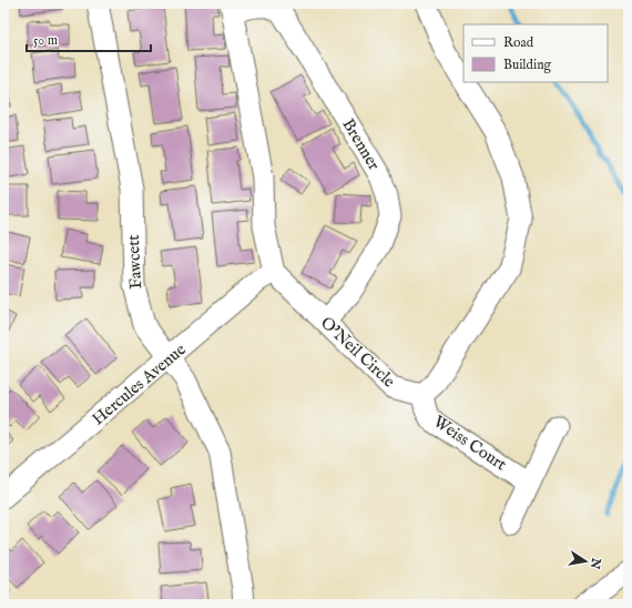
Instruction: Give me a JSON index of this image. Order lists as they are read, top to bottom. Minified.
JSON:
{"streets":{"street":["Brenner","Fawcett","O'Neil Circle","Hercules Avenue","Weiss Court"]},"crossings":[["Brenner","O'Neil Circle"],["Fawcett","Hercules Avenue"],["O'Neil Circle","Hercules Avenue"],["O'Neil Circle","Weiss Court"]],"legend":["Road","Building"],"scale_bar":"50 m","north":"right"}
